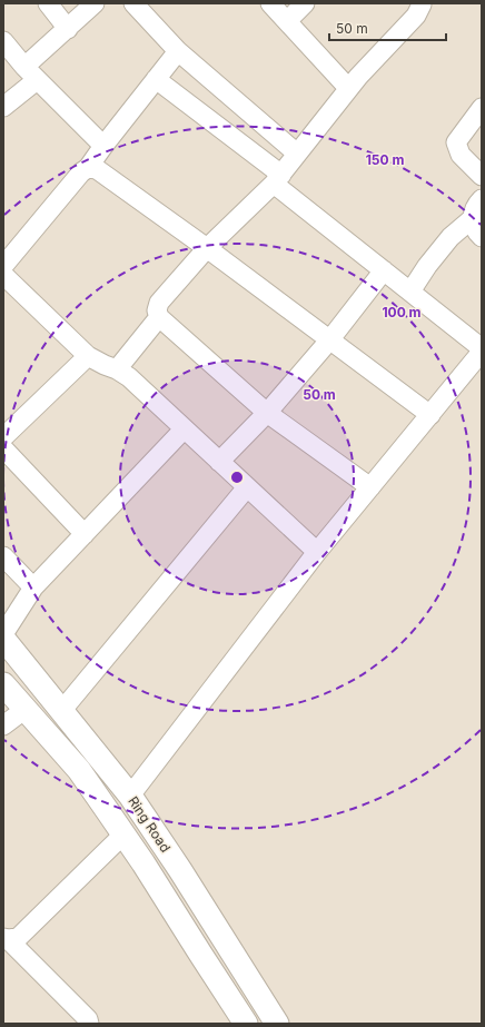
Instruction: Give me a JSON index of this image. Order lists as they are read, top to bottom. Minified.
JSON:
{"streets":{"main road":["Ring Road"]},"scale_bar":"50 m","rings":["150 m","100 m","50 m"]}
